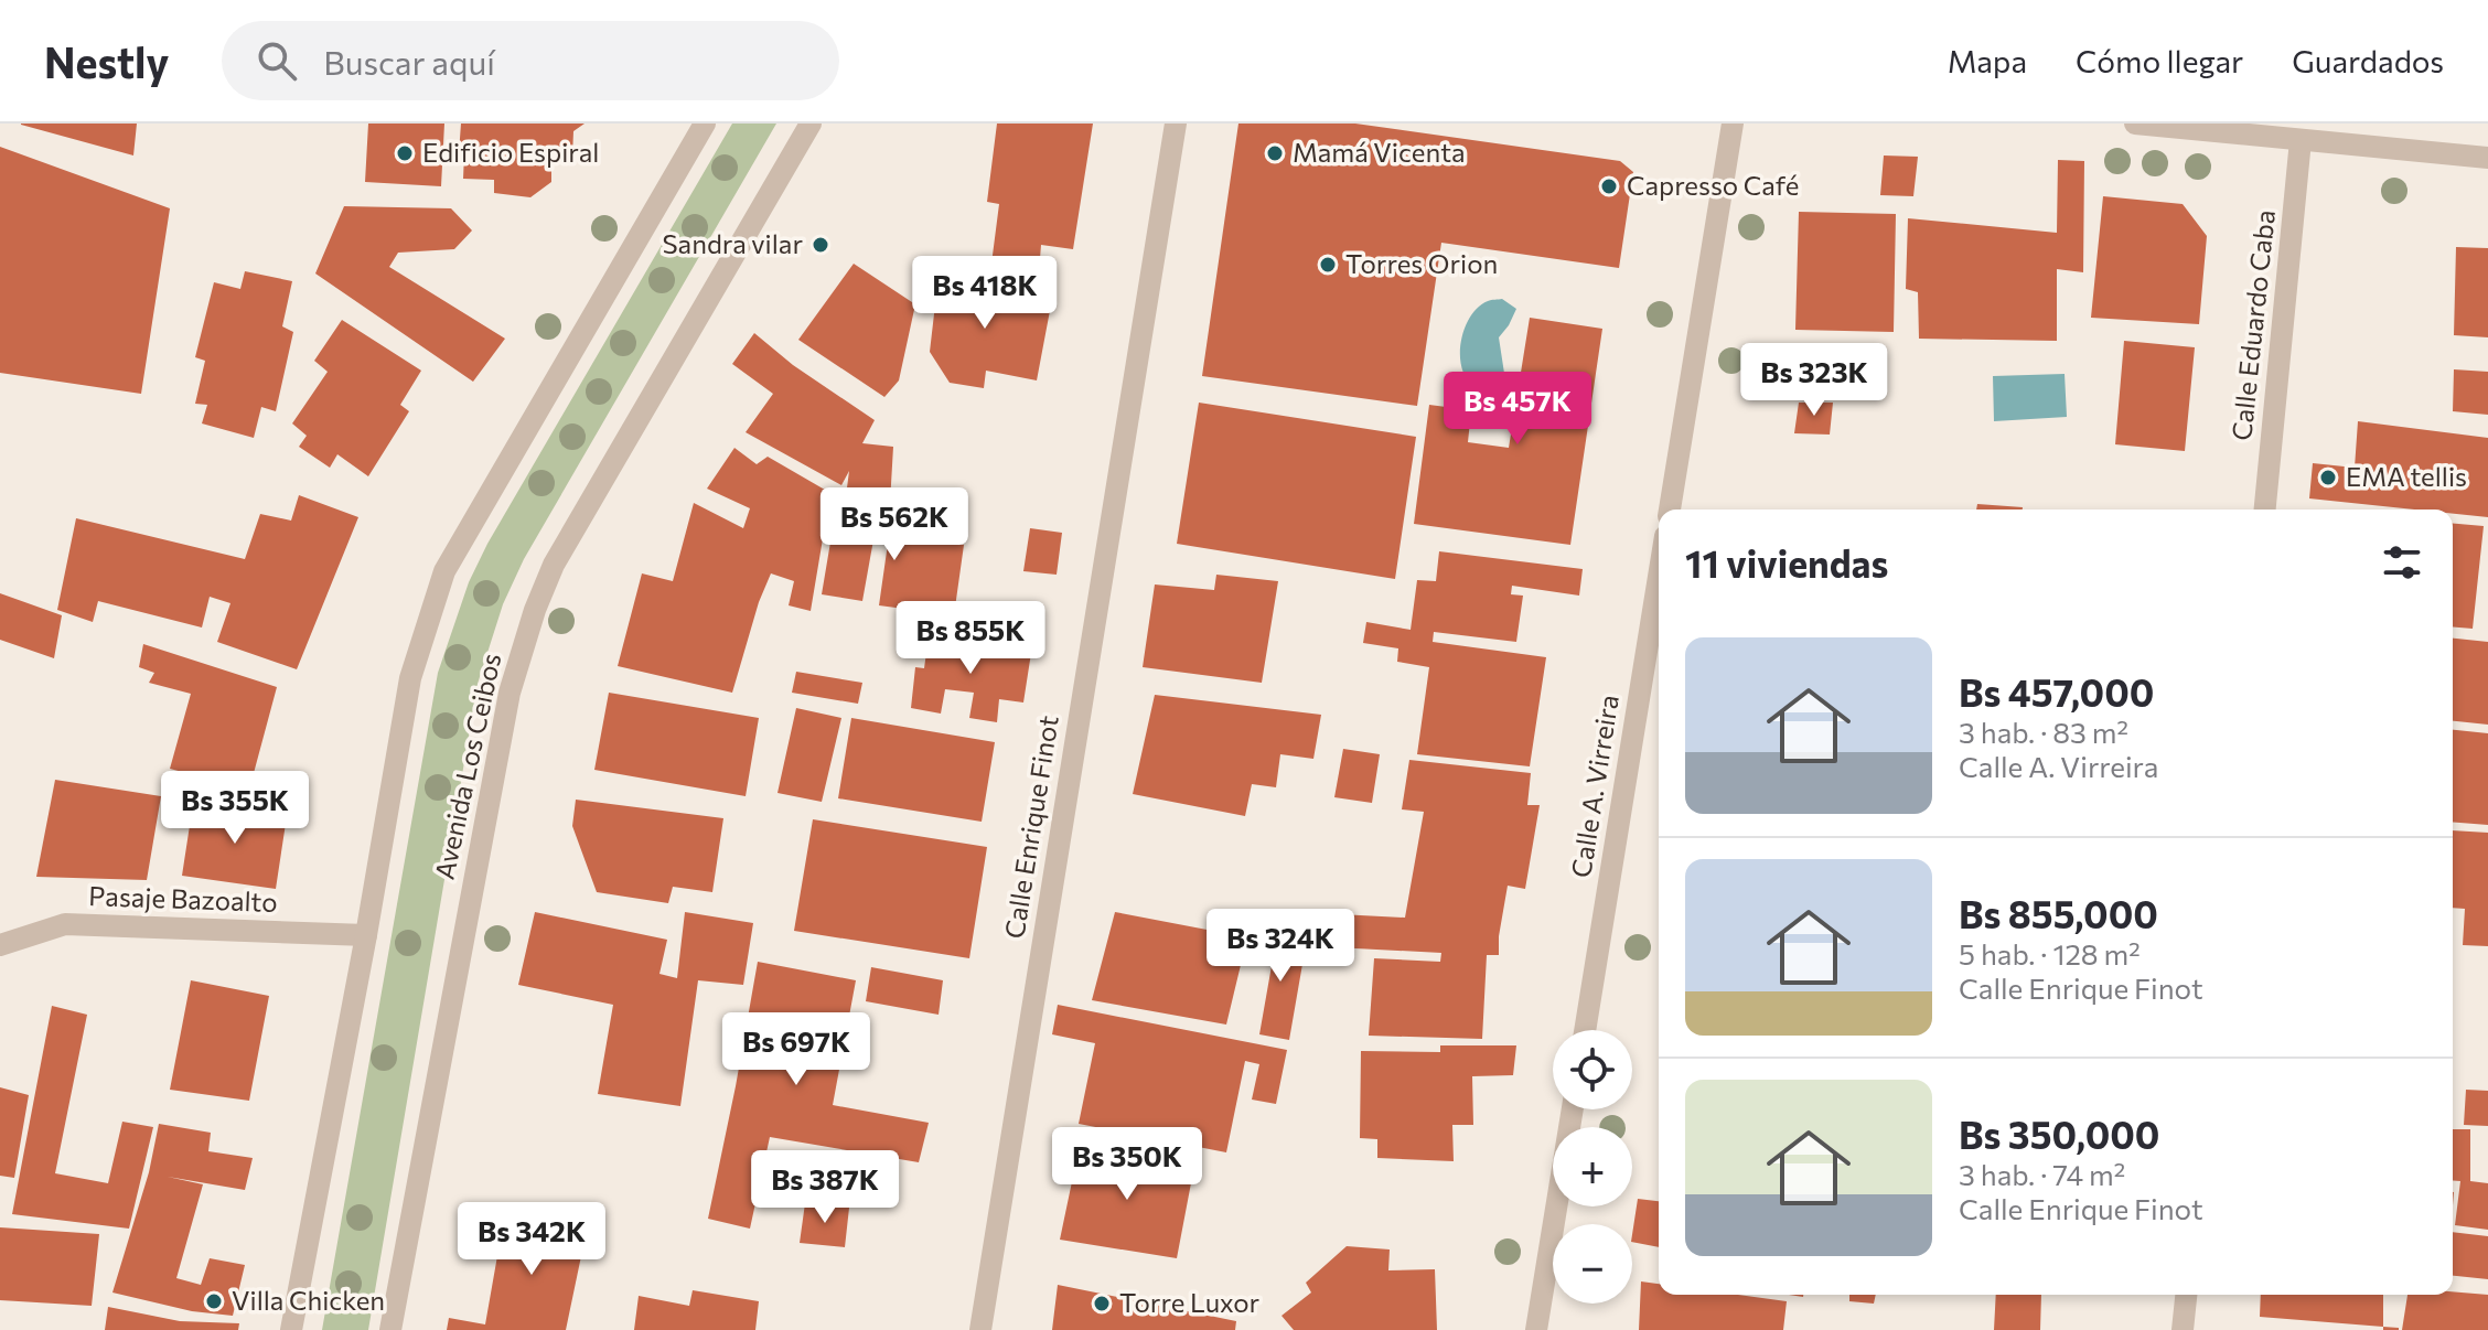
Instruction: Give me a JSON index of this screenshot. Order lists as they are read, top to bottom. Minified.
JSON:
{"streets":{"street":["Calle Eduardo Caba","Avenida Los Ceibos","Calle A. Virreira","Calle Enrique Finot","Pasaje Bazoalto"]},"places":["Edificio Espiral","Mamá Vicenta","Capresso Café","Sandra vilar","Torres Orion","EMA tellis","Villa Chicken","Torre Luxor"],"page":{"header":"Nestly","search":"Buscar aquí","nav":["Mapa","Cómo llegar","Guardados"],"price":["Bs 418K","Bs 323K","Bs 457K","Bs 562K","Bs 855K","Bs 355K","Bs 324K","Bs 697K","Bs 350K","Bs 387K","Bs 342K"],"heading":"11 viviendas","list":[{"name":"Bs 457,000","note":"3 hab. · 83 m² · Calle A. Virreira"},{"name":"Bs 855,000","note":"5 hab. · 128 m² · Calle Enrique Finot"},{"name":"Bs 350,000","note":"3 hab. · 74 m² · Calle Enrique Finot"}],"map_buttons":["+","−"]}}
